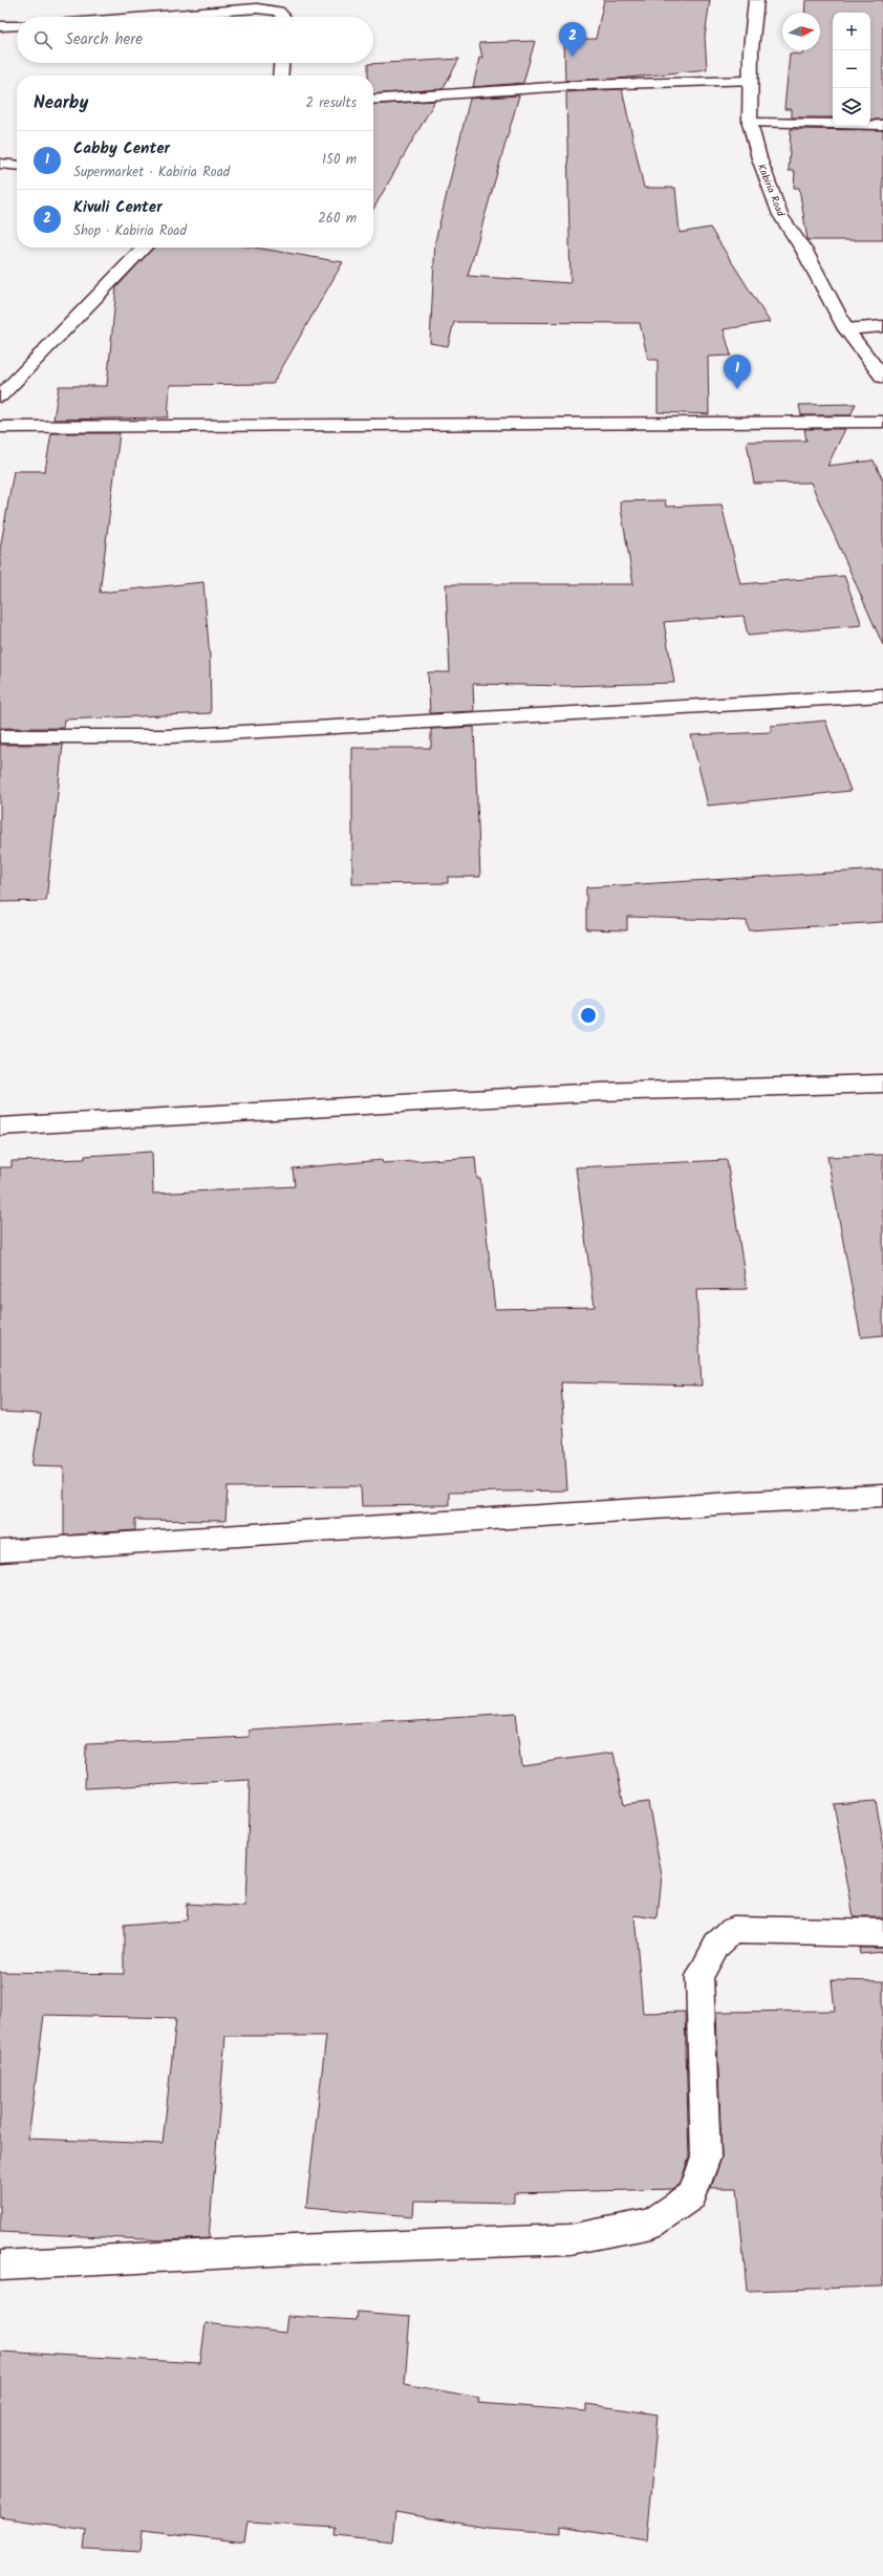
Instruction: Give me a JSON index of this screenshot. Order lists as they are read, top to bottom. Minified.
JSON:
{"streets":{"street":["Kabiria Road"]},"north":"right","page":{"map_buttons":["+","−"],"search":"Search here","pins":["2","1"],"heading":["Nearby","2 results"],"list":[{"mark":"1","name":"Cabby Center","note":"Supermarket · Kabiria Road","value":"150 m"},{"mark":"2","name":"Kivuli Center","note":"Shop · Kabiria Road","value":"260 m"}]}}
